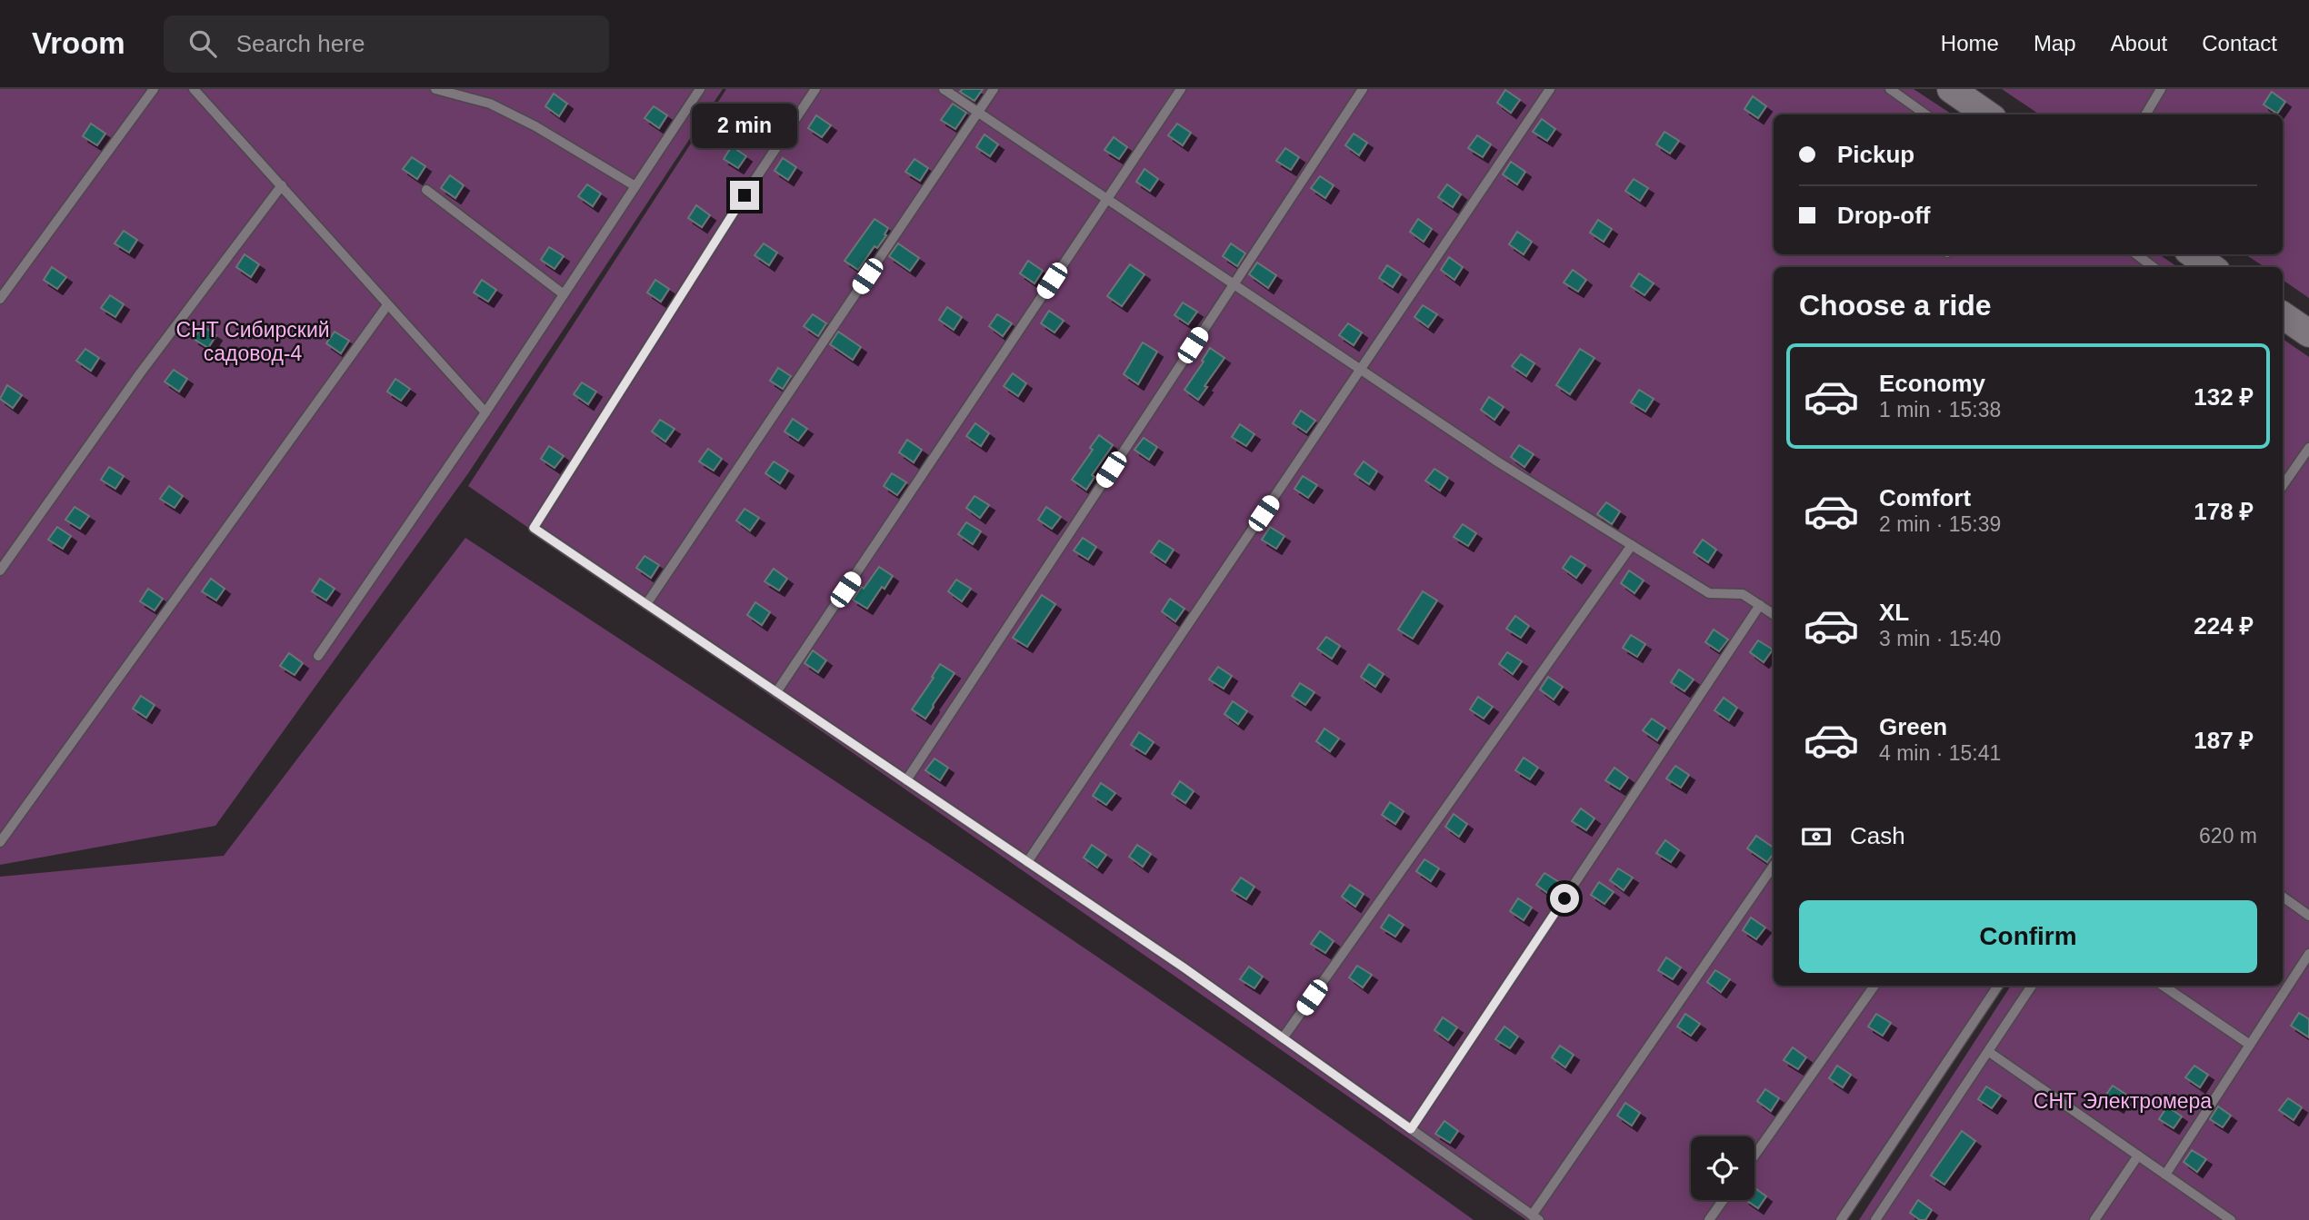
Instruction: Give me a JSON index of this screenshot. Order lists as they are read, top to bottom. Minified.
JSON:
{"parks":["СНТ Сибирский садовод-4","СНТ Электромера"],"page":{"header":"Vroom","search":"Search here","nav":["Home","Map","About","Contact"],"bubble":"2 min","banner":["Pickup","Drop-off"],"heading":"Choose a ride","list":[{"name":"Economy","note":"1 min · 15:38","value":"132 ₽"},{"name":"Comfort","note":"2 min · 15:39","value":"178 ₽"},{"name":"XL","note":"3 min · 15:40","value":"224 ₽"},{"name":"Green","note":"4 min · 15:41","value":"187 ₽"}],"pay":["Cash","620 m"],"buttons":"Confirm"}}
